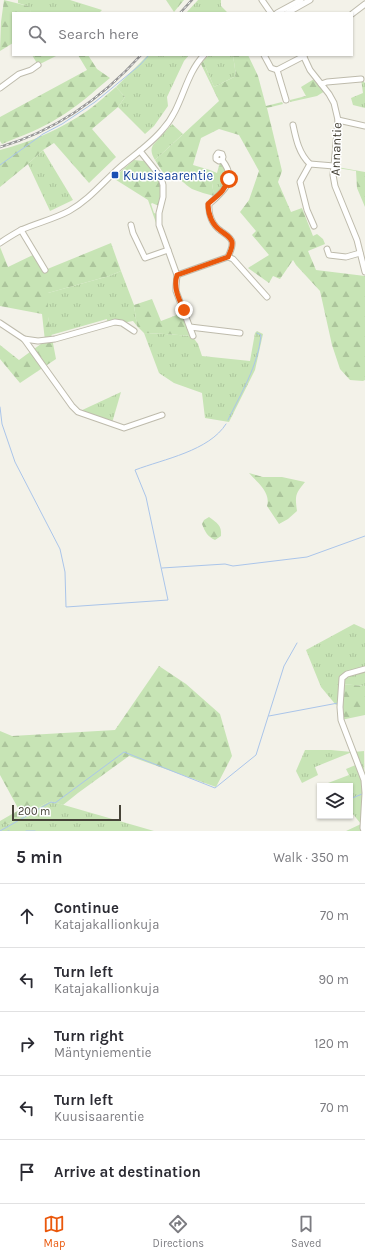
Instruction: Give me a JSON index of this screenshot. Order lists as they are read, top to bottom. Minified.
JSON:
{"streets":{"street":["Annantie"]},"places":{"transit":["Kuusisaarentie"]},"scale_bar":"200 m","page":{"search":"Search here","scale":"200 m","heading":["5 min","Walk · 350 m"],"list":[["Continue","Katajakallionkuja","70 m"],["Turn left","Katajakallionkuja","90 m"],["Turn right","Mäntyniementie","120 m"],["Turn left","Kuusisaarentie","70 m"],"Arrive at destination"],"nav":["Map","Directions","Saved"]}}
